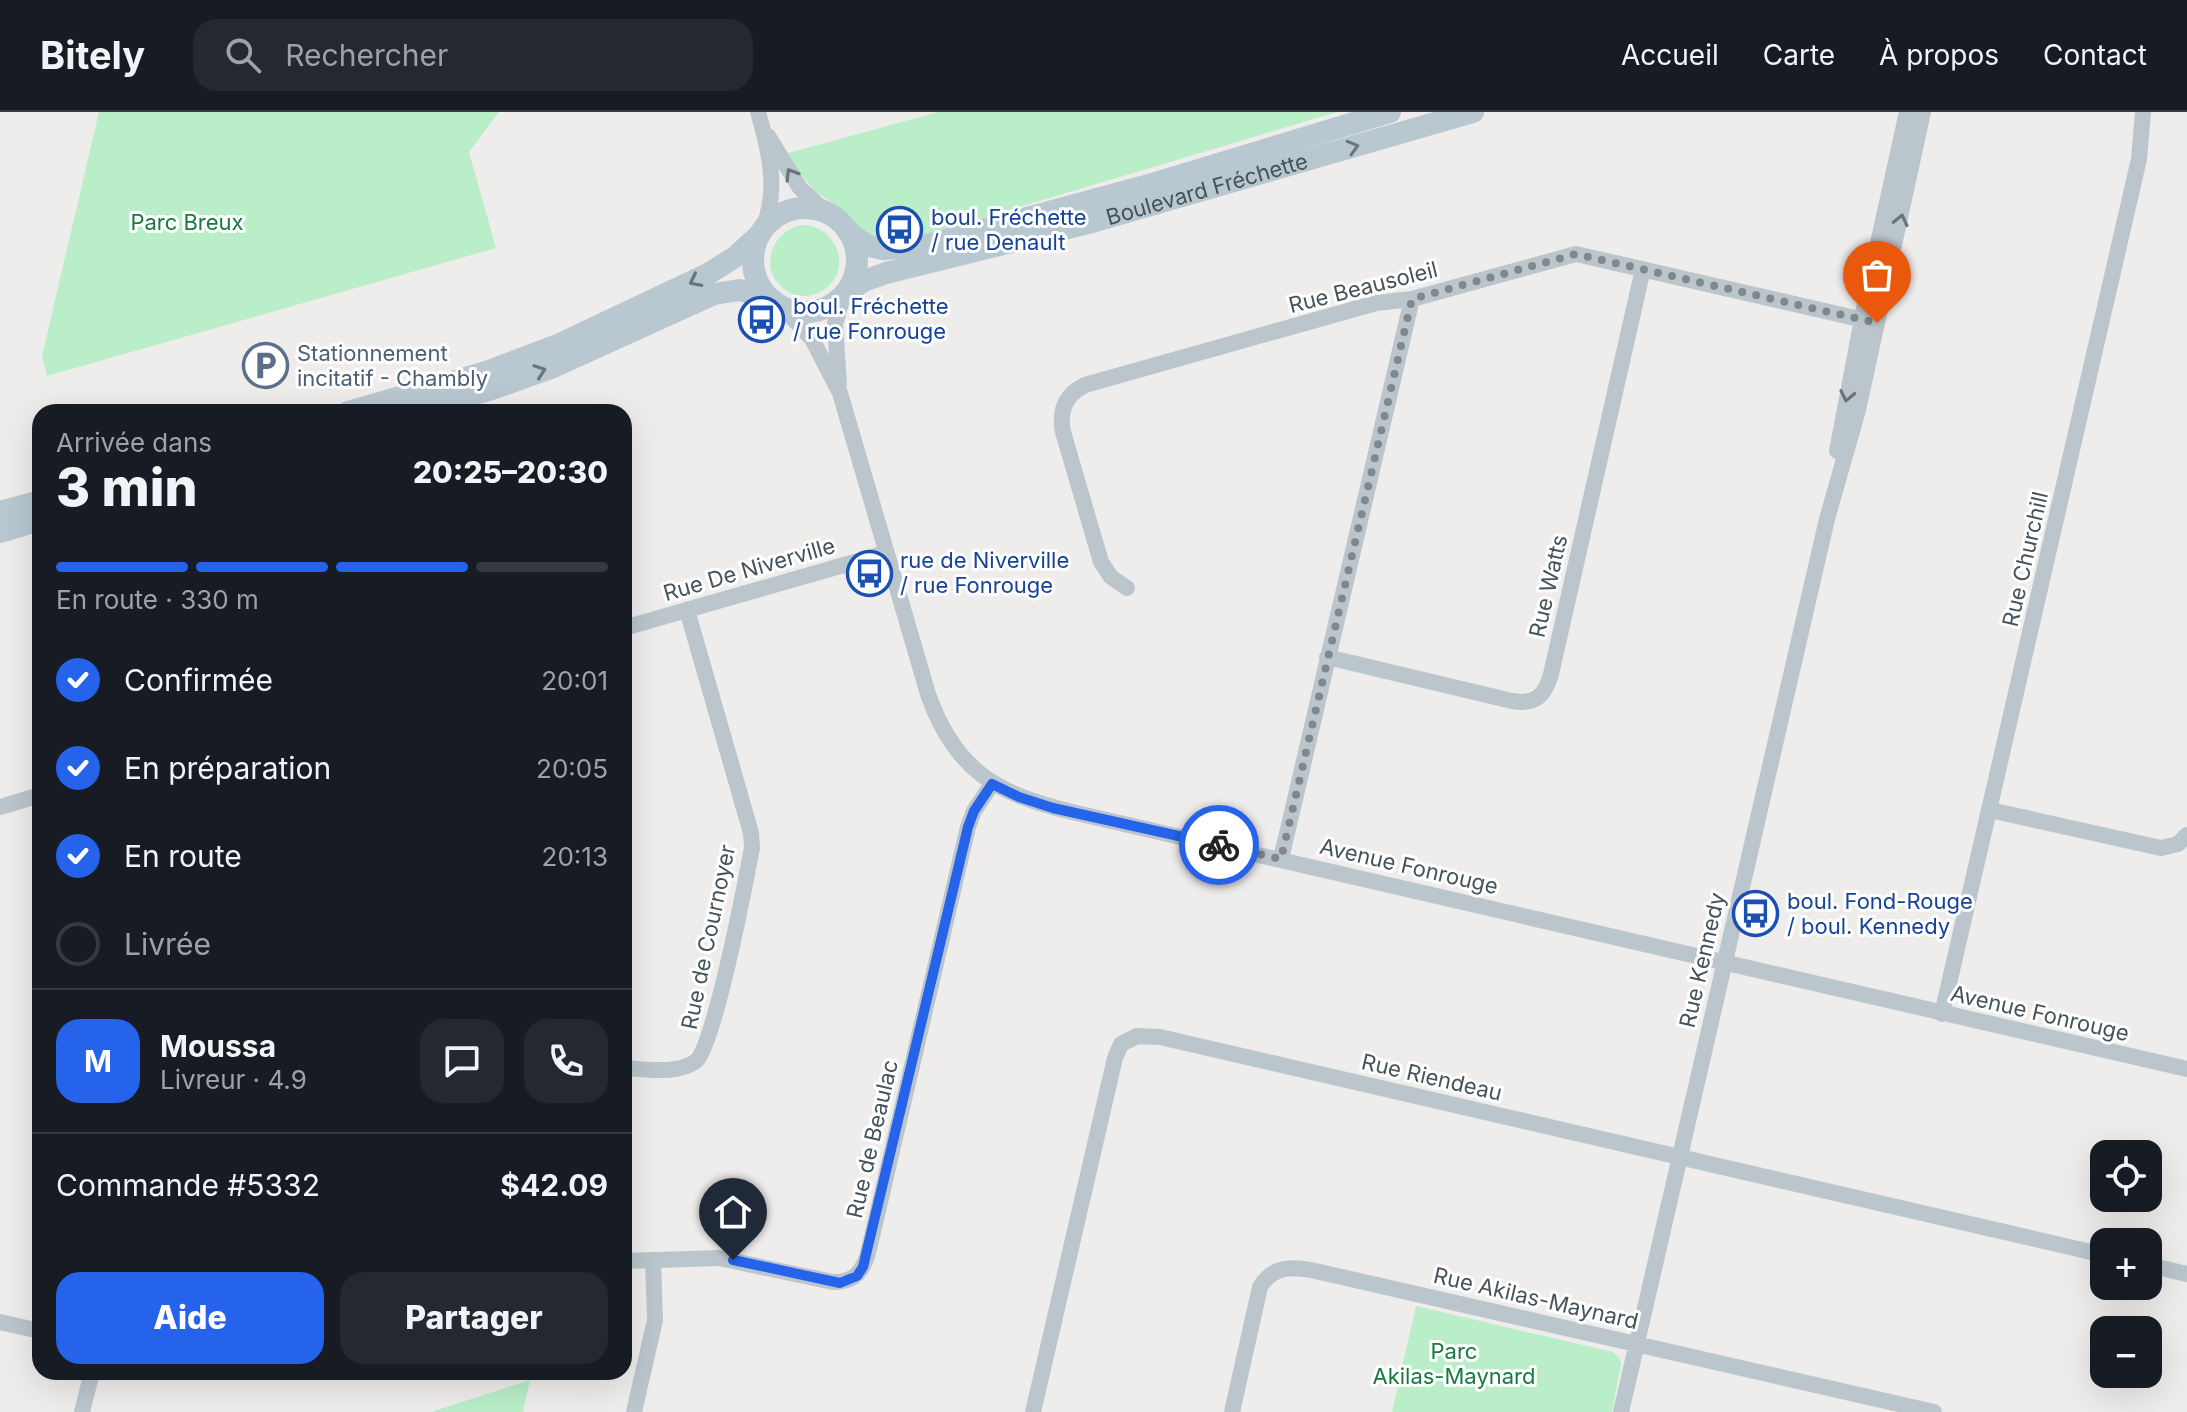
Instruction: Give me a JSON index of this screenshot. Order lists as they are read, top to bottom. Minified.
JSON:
{"streets":{"main road":["Boulevard Fréchette"],"street":["Rue Beausoleil","Rue Churchill","Rue De Niverville","Rue Watts","Avenue Fonrouge","Rue de Cournoyer","Rue Kennedy","Rue Riendeau","Rue de Beaulac","Rue Akilas-Maynard"]},"crossings":[["Rue Beausoleil","Rue Watts"],["Rue Beausoleil","Rue Kennedy"],["Rue Churchill","Avenue Fonrouge"],["Rue De Niverville","Avenue Fonrouge"],["Rue De Niverville","Rue de Cournoyer"],["Avenue Fonrouge","Rue Kennedy"],["Avenue Fonrouge","Rue de Beaulac"],["Rue Kennedy","Rue Riendeau"],["Rue Kennedy","Rue Akilas-Maynard"]],"parks":["Parc Breux","Parc Akilas-Maynard"],"places":{"bus stop":["boul. Fréchette / rue Denault","boul. Fréchette / rue Fonrouge","rue de Niverville / rue Fonrouge","boul. Fond-Rouge / boul. Kennedy"],"parking":["Stationnement incitatif - Chambly"]},"page":{"header":"Bitely","search":"Rechercher","nav":["Accueil","Carte","À propos","Contact"],"heading":["3 min","Arrivée dans","20:25–20:30"],"panel":["Moussa","Livreur · 4.9","Commande #5332","$42.09"],"bar":"En route · 330 m","list":[["Confirmée","20:01"],["En préparation","20:05"],["En route","20:13"],"Livrée"],"round":"M","map_buttons":["+","−"],"buttons":["Aide","Partager"]}}
